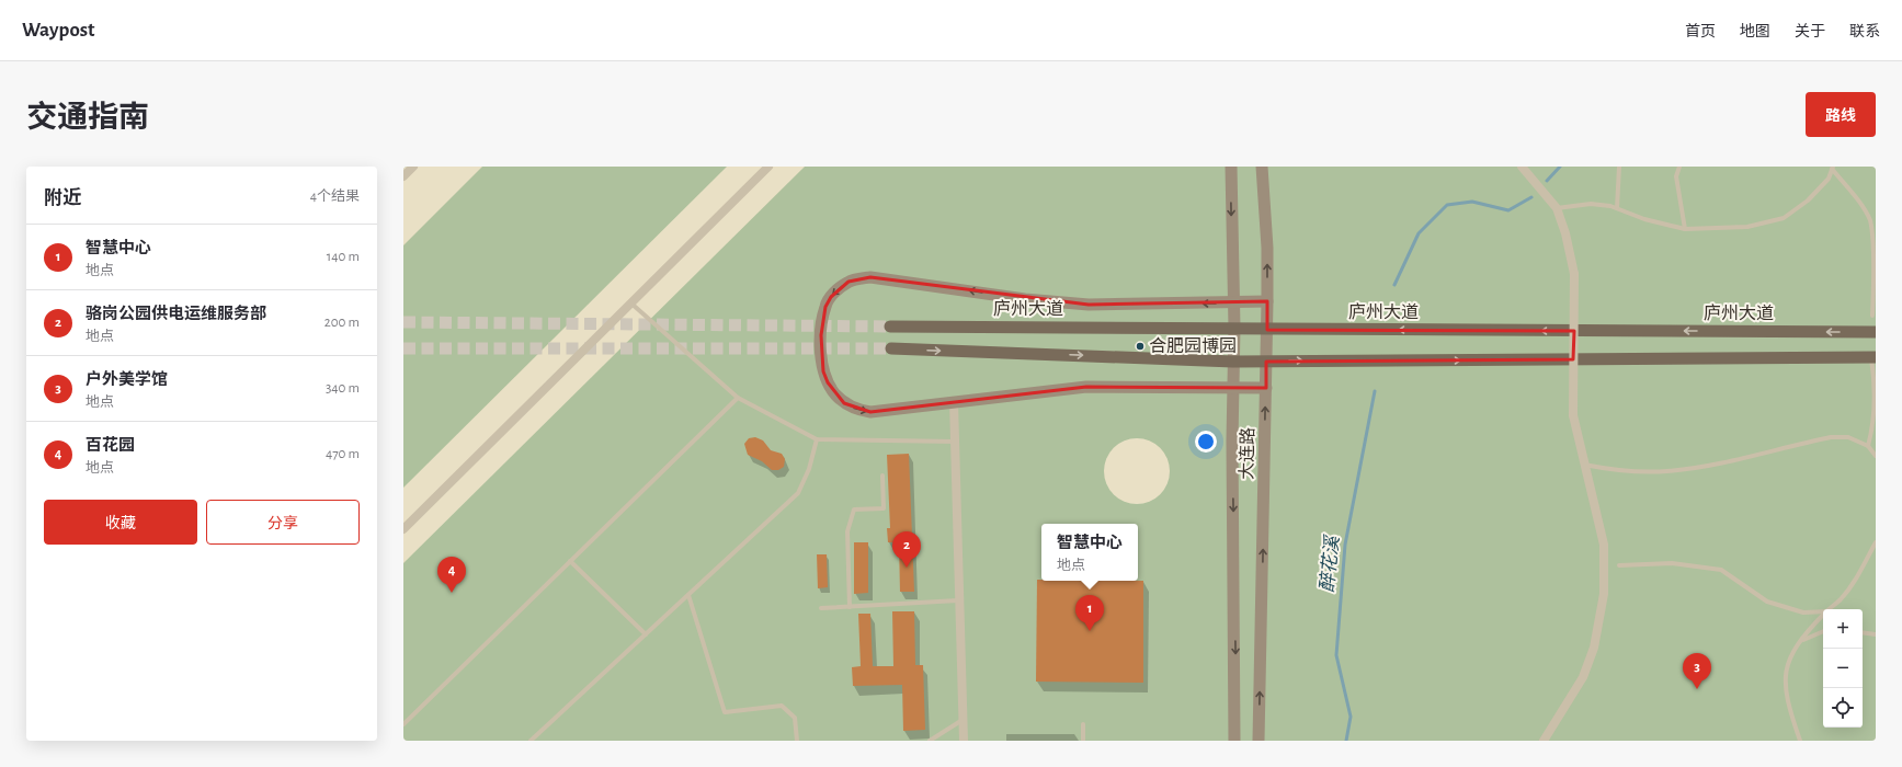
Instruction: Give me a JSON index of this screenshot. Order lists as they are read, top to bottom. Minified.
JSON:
{"streets":{"main road":["庐州大道","大连路"]},"crossings":[["庐州大道","大连路"]],"water":["醉花溪"],"places":["合肥园博园"],"page":{"header":"Waypost","nav":["首页","地图","关于","联系"],"title":"交通指南","buttons":["路线",["收藏","分享"]],"heading":["附近","4个结果"],"list":[{"mark":"1","name":"智慧中心","note":"地点","value":"140 m"},{"mark":"2","name":"骆岗公园供电运维服务部","note":"地点","value":"200 m"},{"mark":"3","name":"户外美学馆","note":"地点","value":"340 m"},{"mark":"4","name":"百花园","note":"地点","value":"470 m"}],"popup":["智慧中心","地点"],"pins":["2","4","1","3"],"map_buttons":["+","−"]}}
